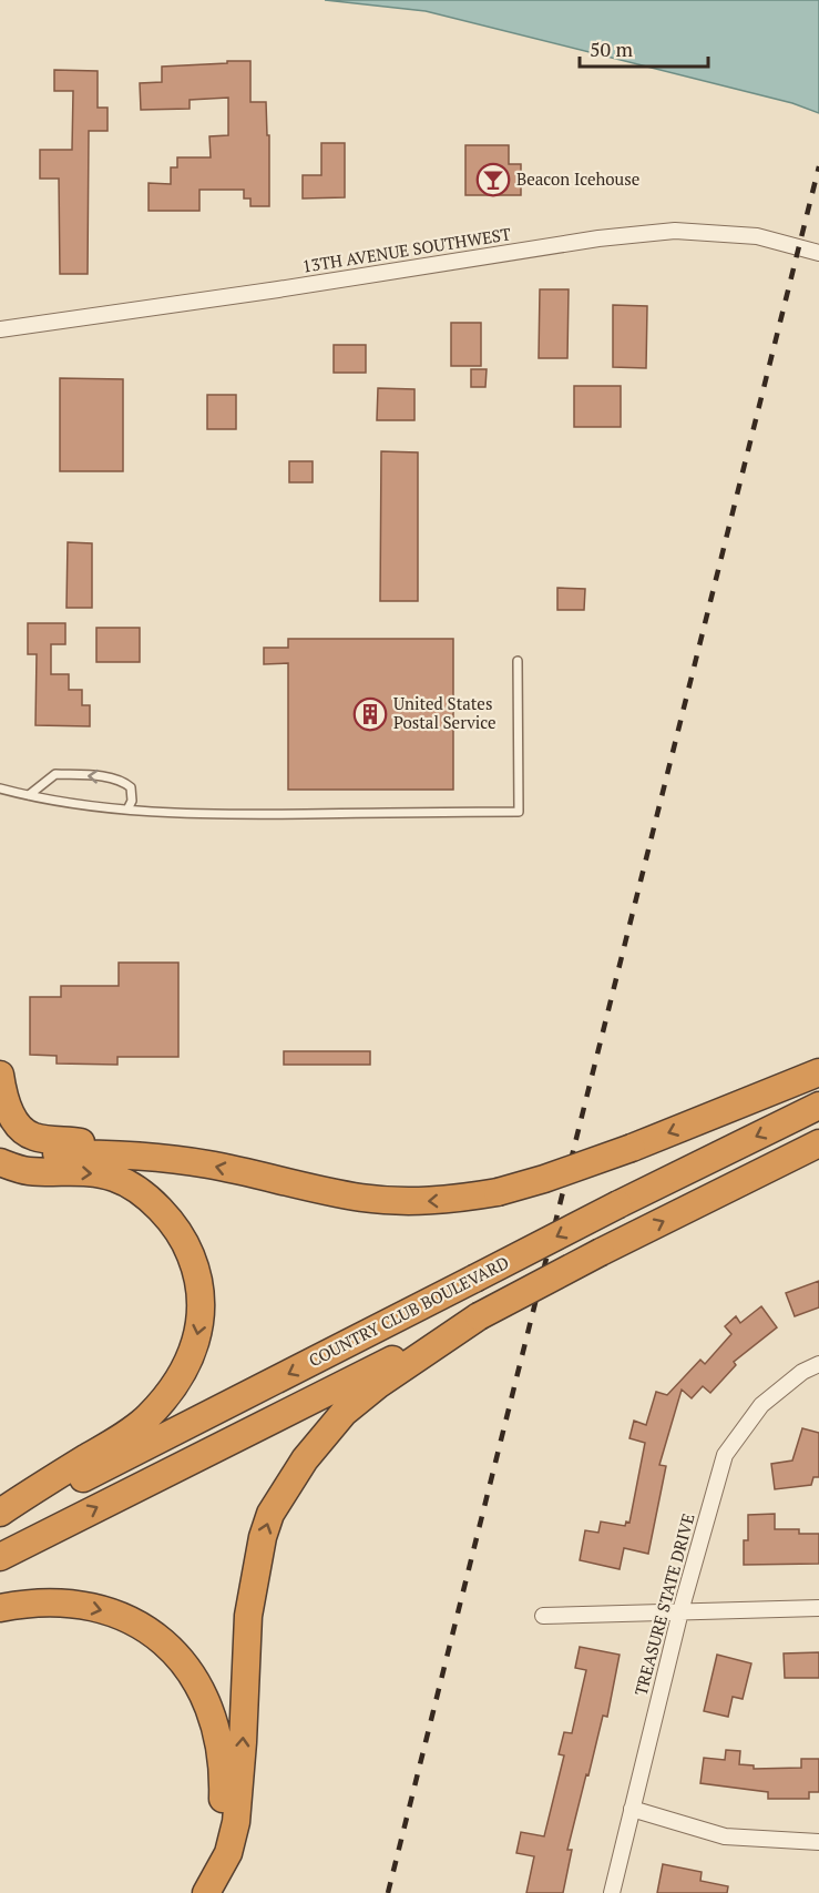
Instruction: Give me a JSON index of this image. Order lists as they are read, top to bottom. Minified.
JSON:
{"streets":{"highway":["COUNTRY CLUB BOULEVARD"],"street":["13TH AVENUE SOUTHWEST","TREASURE STATE DRIVE"]},"places":{"bar":["Beacon Icehouse"],"building":["United States Postal Service"]},"scale_bar":"50 m"}
